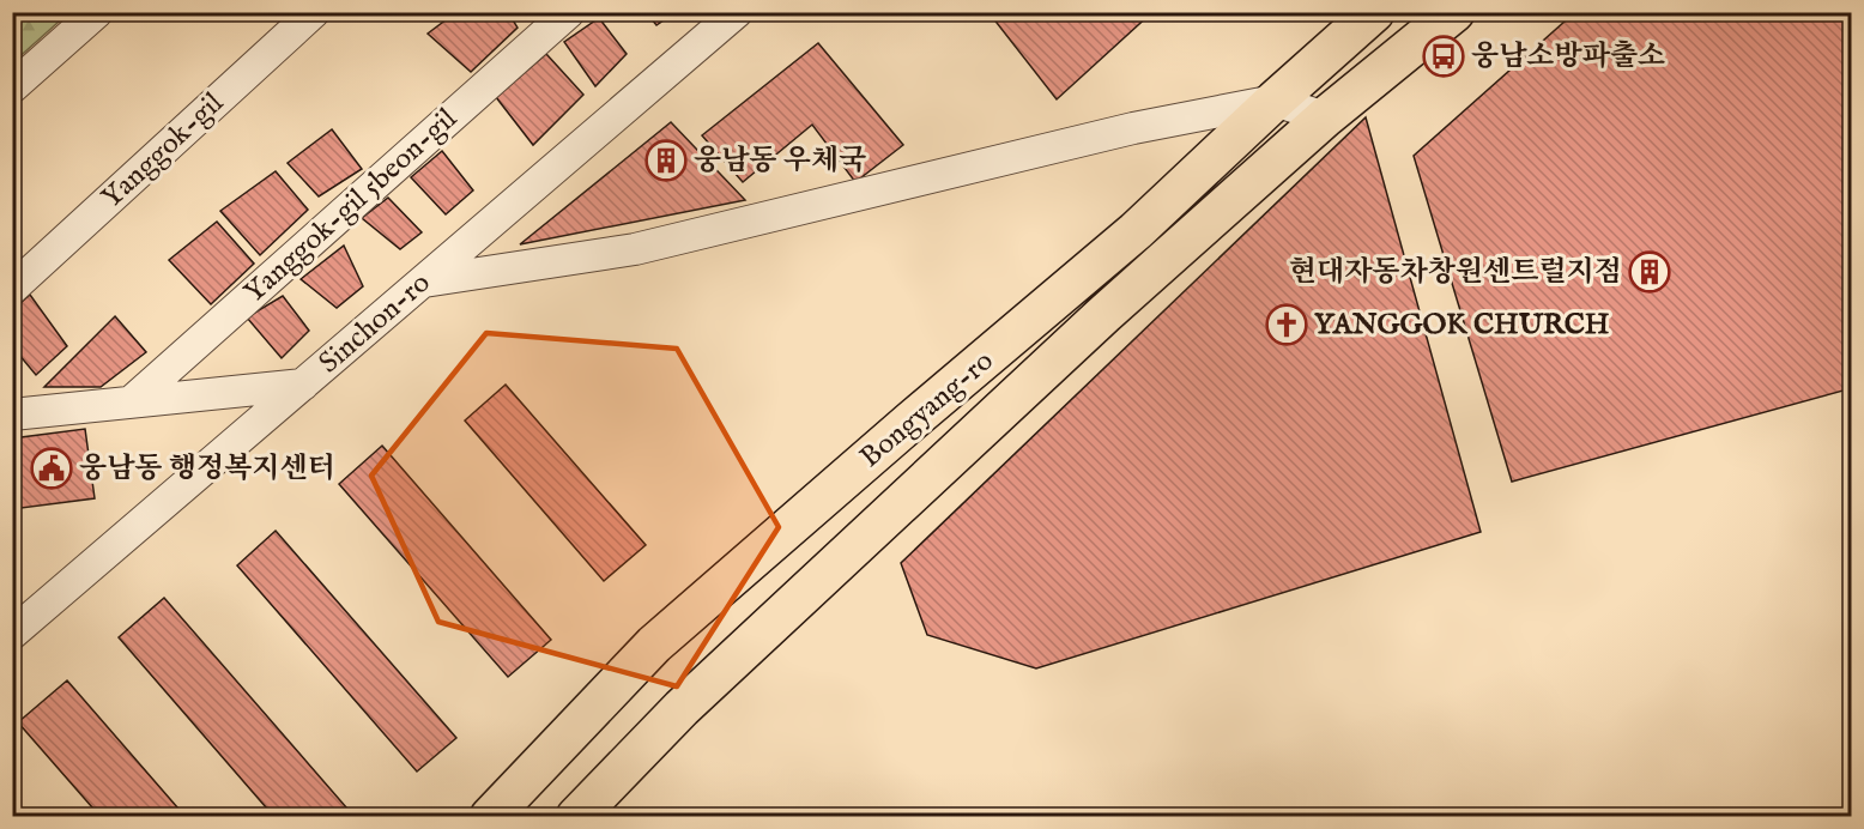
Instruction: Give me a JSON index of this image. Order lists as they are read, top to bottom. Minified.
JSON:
{"streets":{"main road":["Bongyang-ro"],"street":["Yanggok-gil","Yanggok-gil 5beon-gil","Sinchon-ro"]},"places":{"bus stop":["웅남소방파출소"],"building":["웅남동 우체국","현대자동차창원센트럴지점"],"church":["YANGGOK CHURCH"],"public building":["웅남동 행정복지센터"]}}
